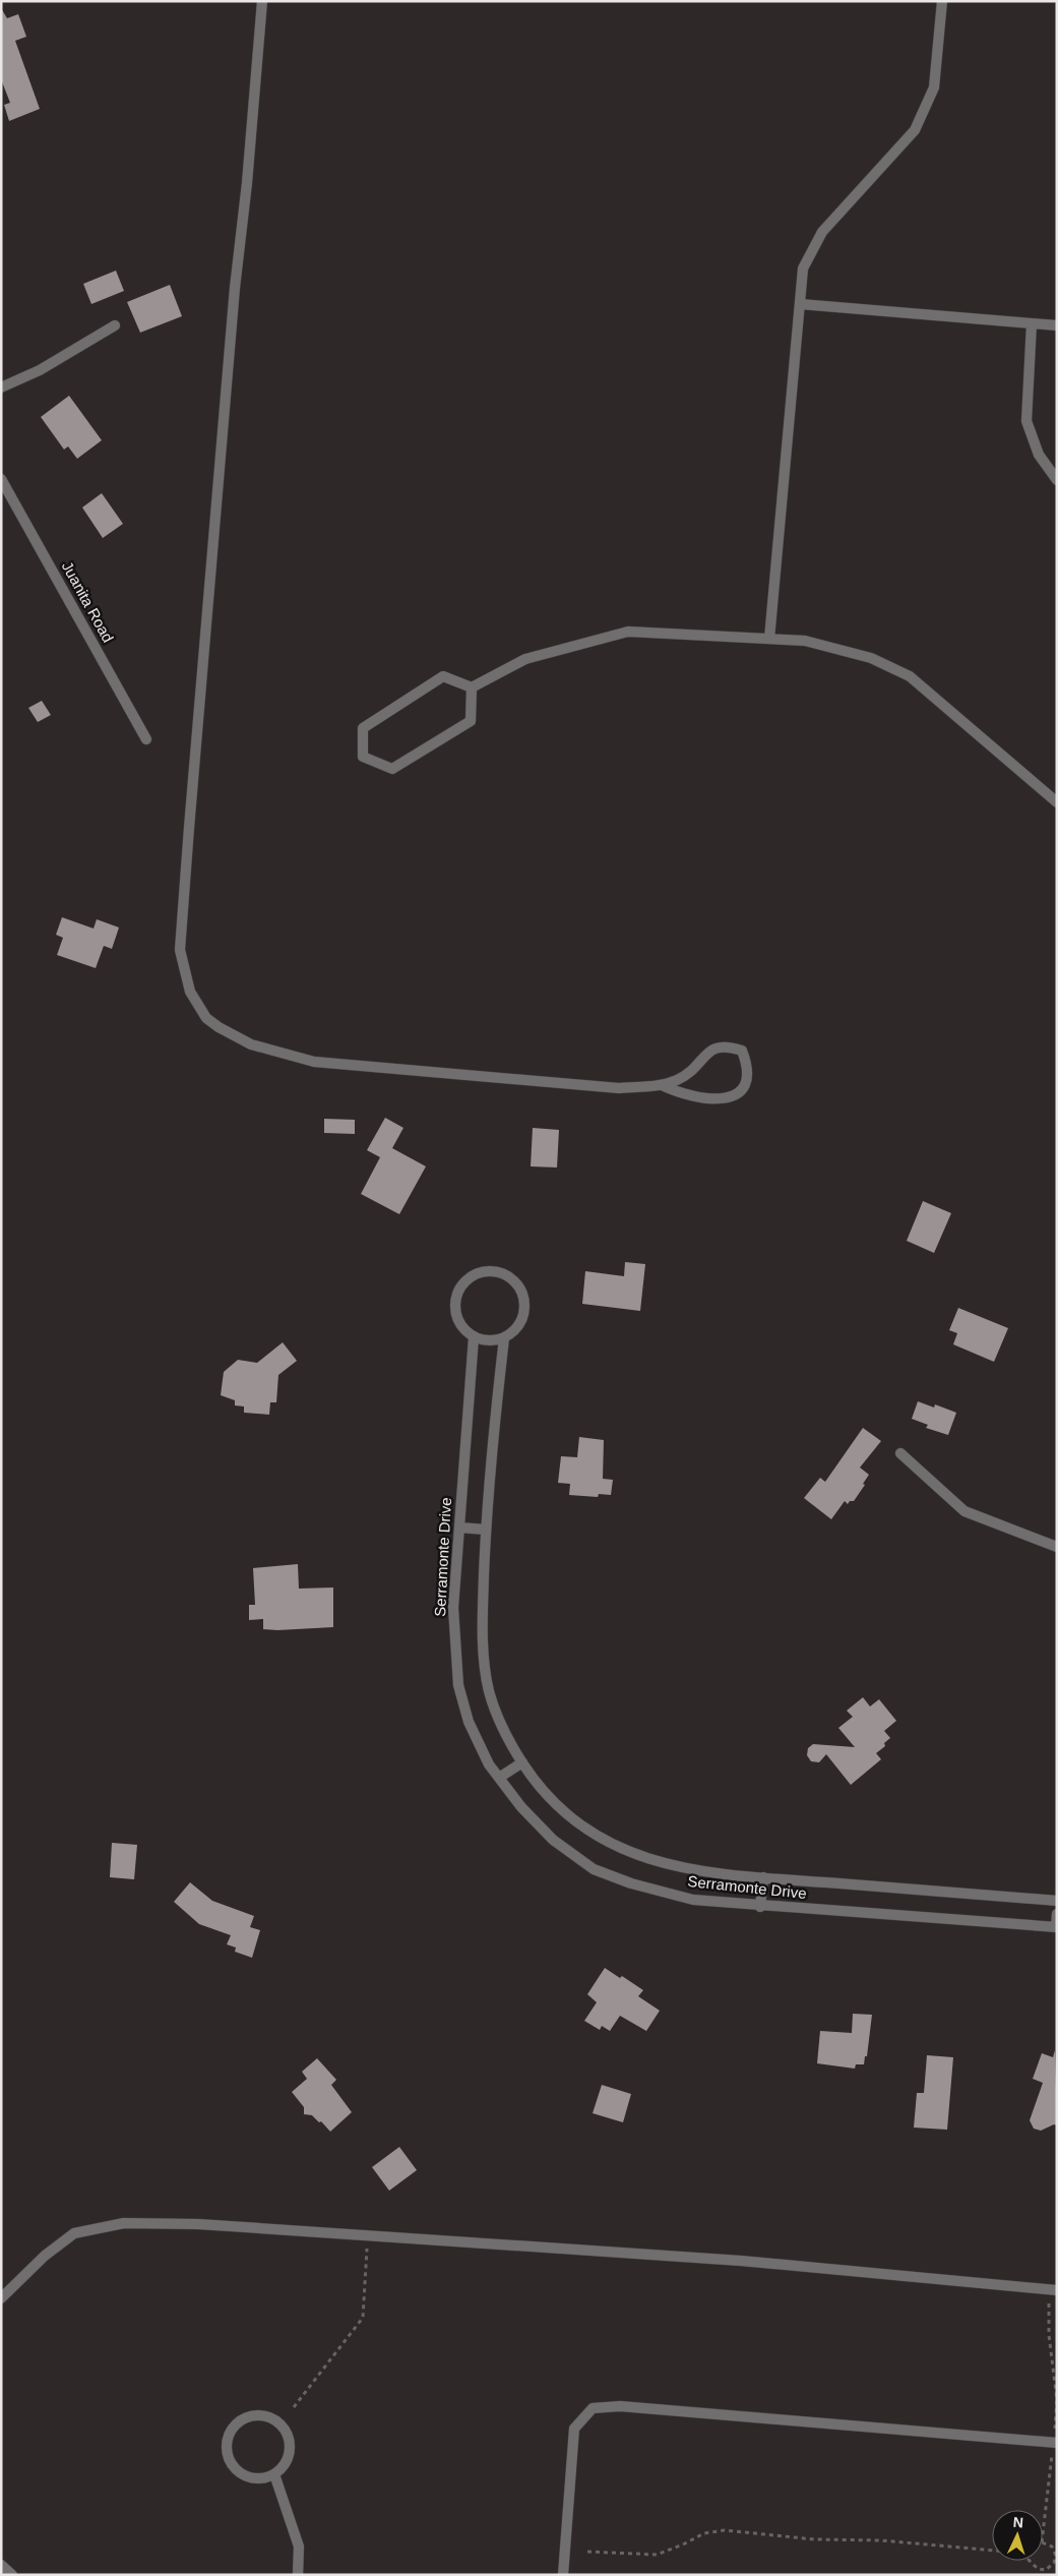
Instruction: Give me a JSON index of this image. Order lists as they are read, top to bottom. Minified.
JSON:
{"streets":{"street":["Juanita Road","Serramonte Drive"]},"north":"top"}
